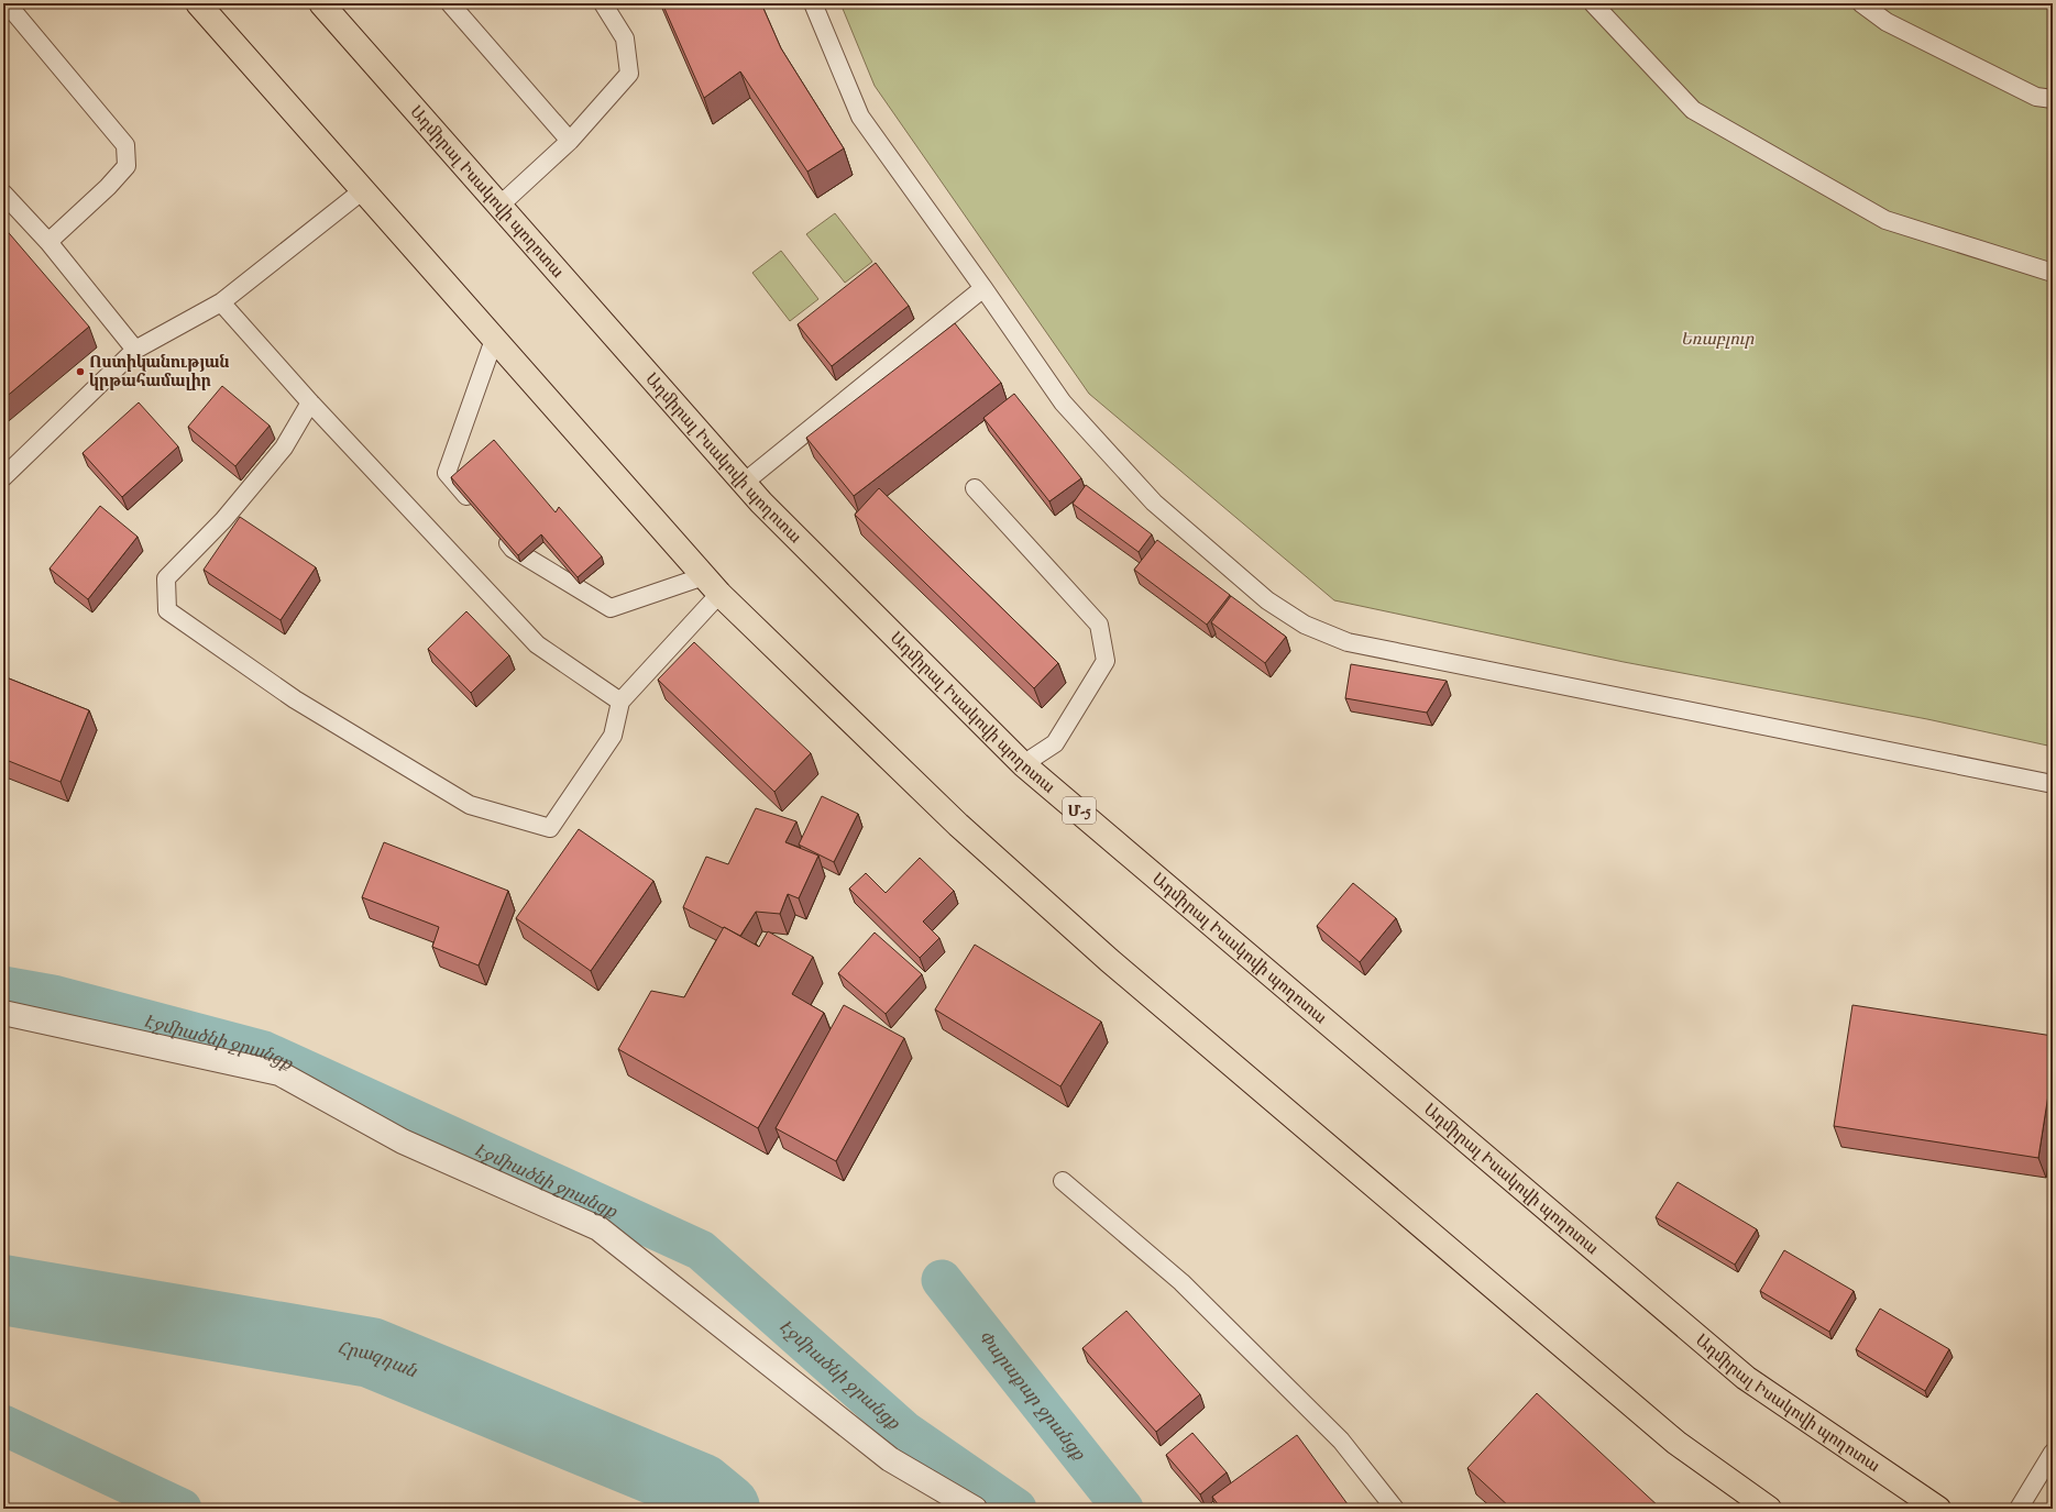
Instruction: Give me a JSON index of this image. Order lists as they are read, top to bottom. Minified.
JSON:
{"streets":{"highway":["Ադմիրալ Իսակովի պողոտա","Մ-5"]},"water":["Էջմիածնի ջրանցք","Հրազդան","Փարաքար ջրանցք"],"parks":["Եռաբլուր"],"places":["Ոստիկանության կրթահամալիր"]}
